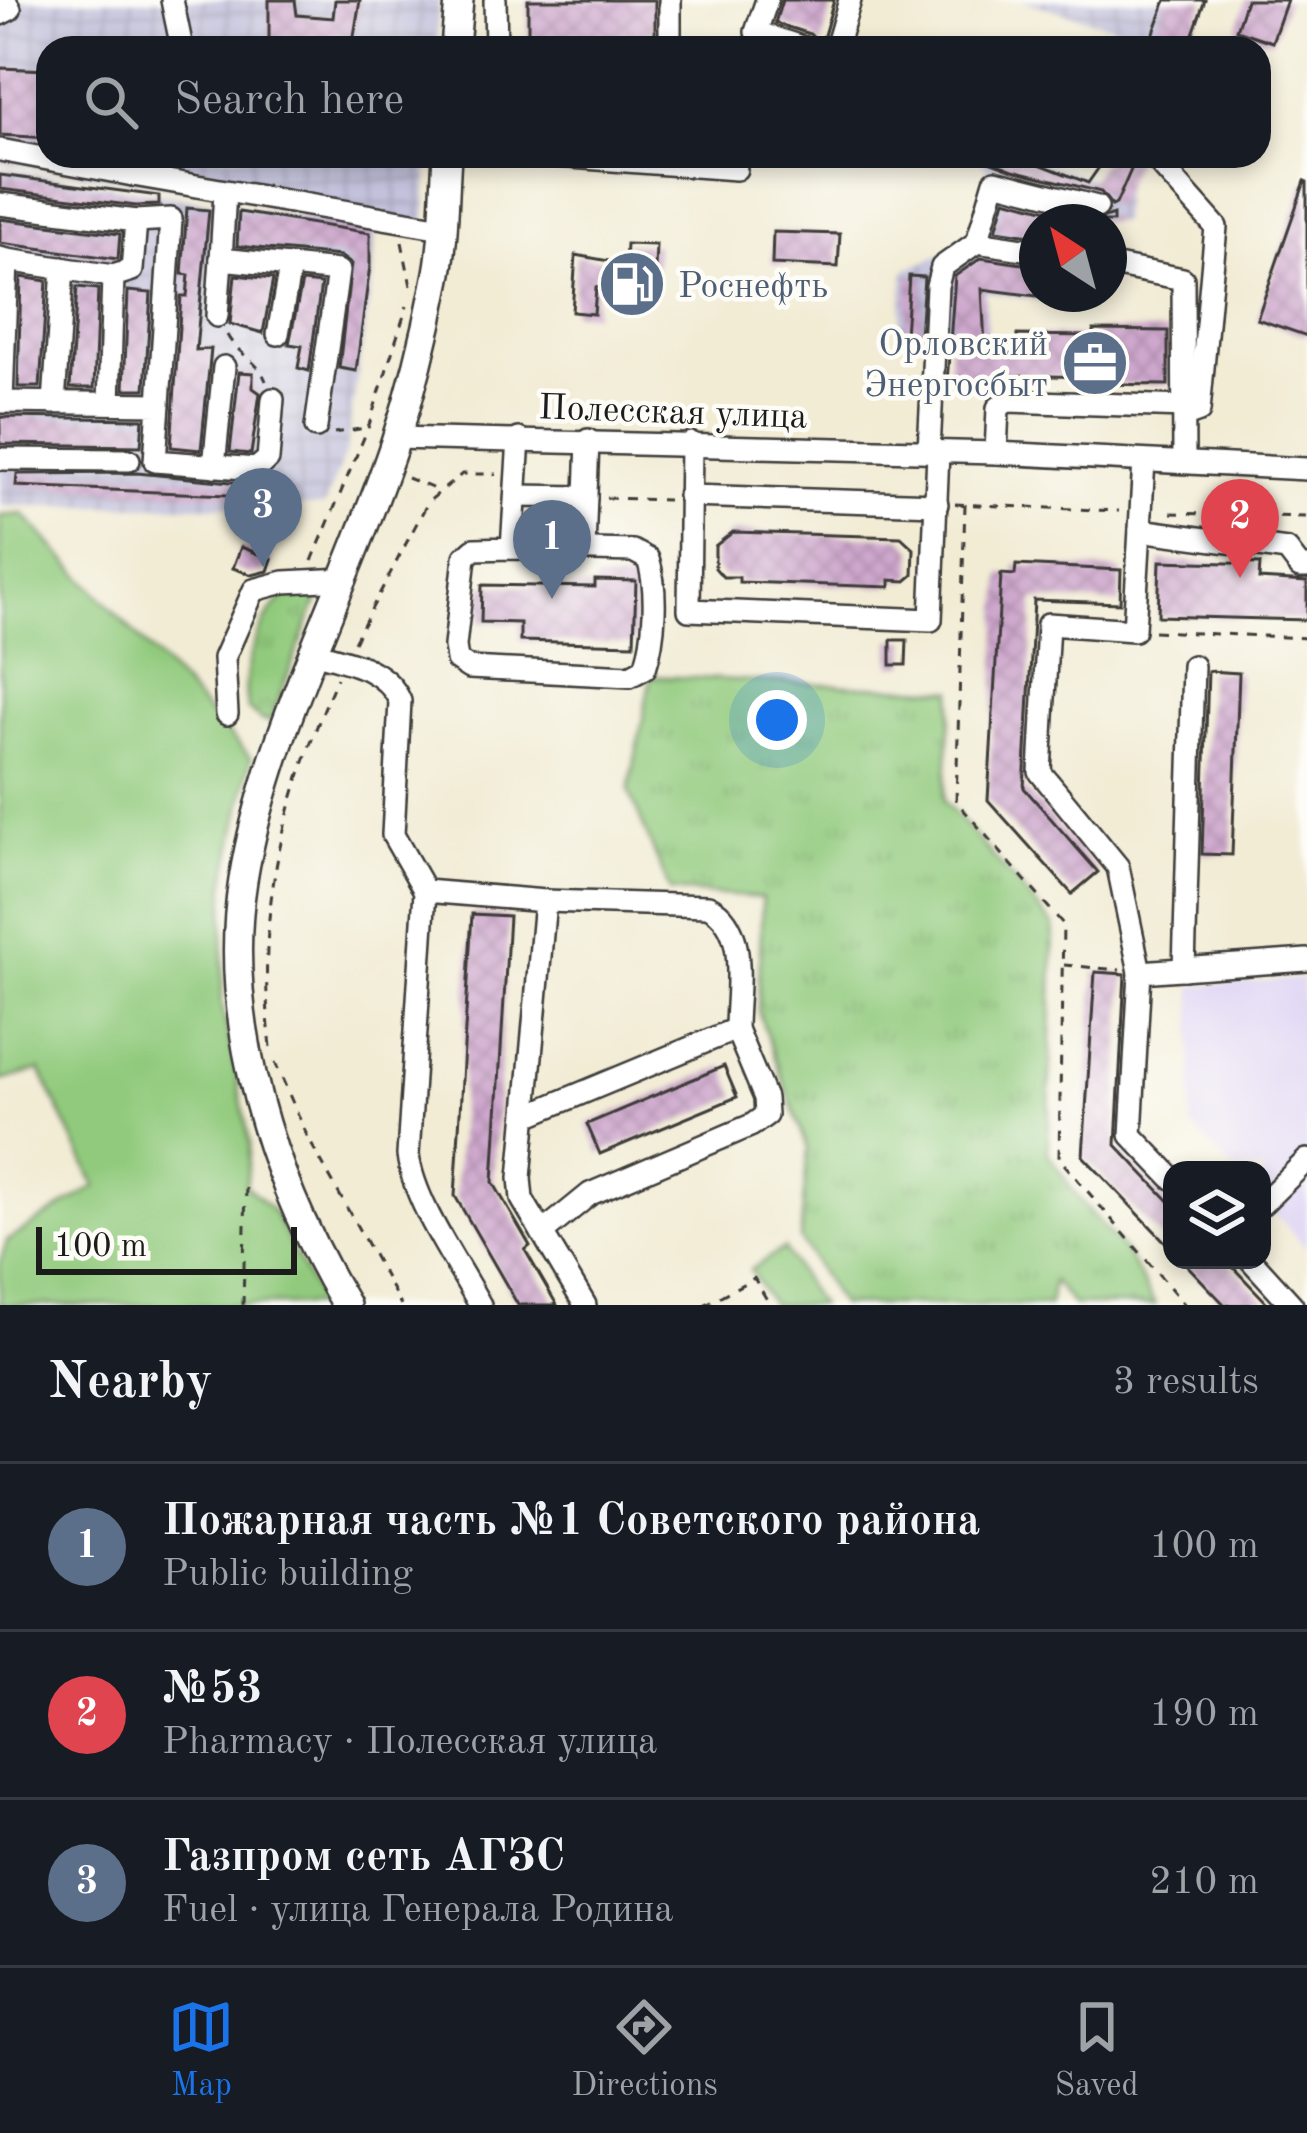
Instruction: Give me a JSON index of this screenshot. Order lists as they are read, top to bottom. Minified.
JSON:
{"streets":{"street":["Полесская улица"]},"places":{"fuel station":["Роснефть"],"office":["Орловский Энергосбыт"]},"scale_bar":"100 m","north":"top left","page":{"search":"Search here","pins":["3","2","1"],"scale":"100 m","heading":["Nearby","3 results"],"list":[{"mark":"1","name":"Пожарная часть №1 Советского района","note":"Public building","value":"100 m"},{"mark":"2","name":"№53","note":"Pharmacy · Полесская улица","value":"190 m"},{"mark":"3","name":"Газпром сеть АГЗС","note":"Fuel · улица Генерала Родина","value":"210 m"}],"nav":["Map","Directions","Saved"]}}
